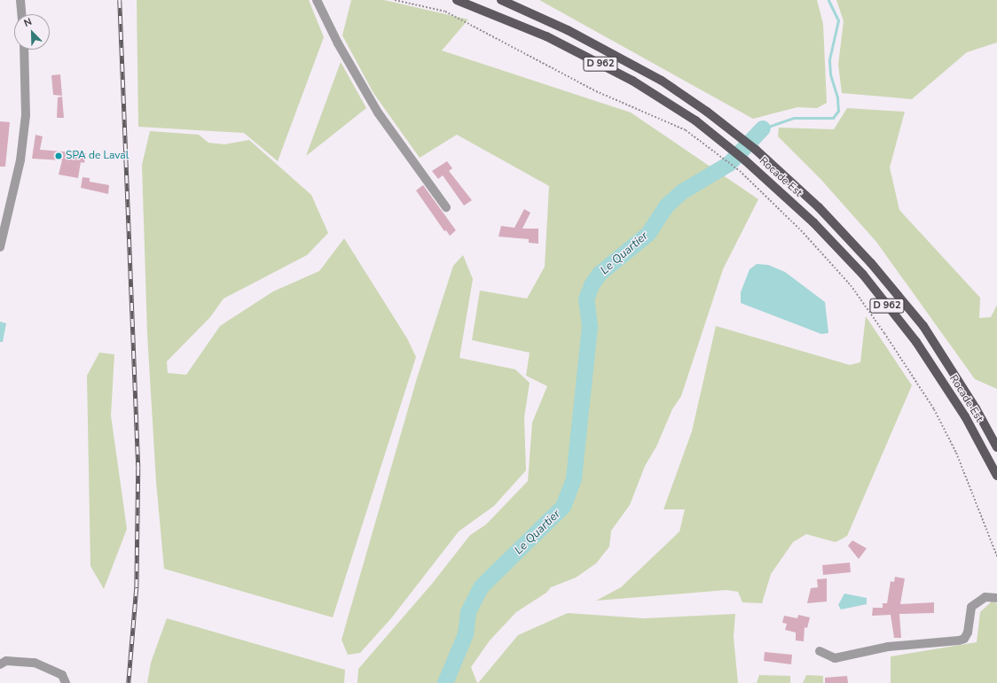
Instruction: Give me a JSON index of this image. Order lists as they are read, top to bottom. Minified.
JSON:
{"streets":{"main road":["D 962","Rocade Est"]},"water":["Le Quartier"],"places":["SPA de Laval"],"north":"top left"}
